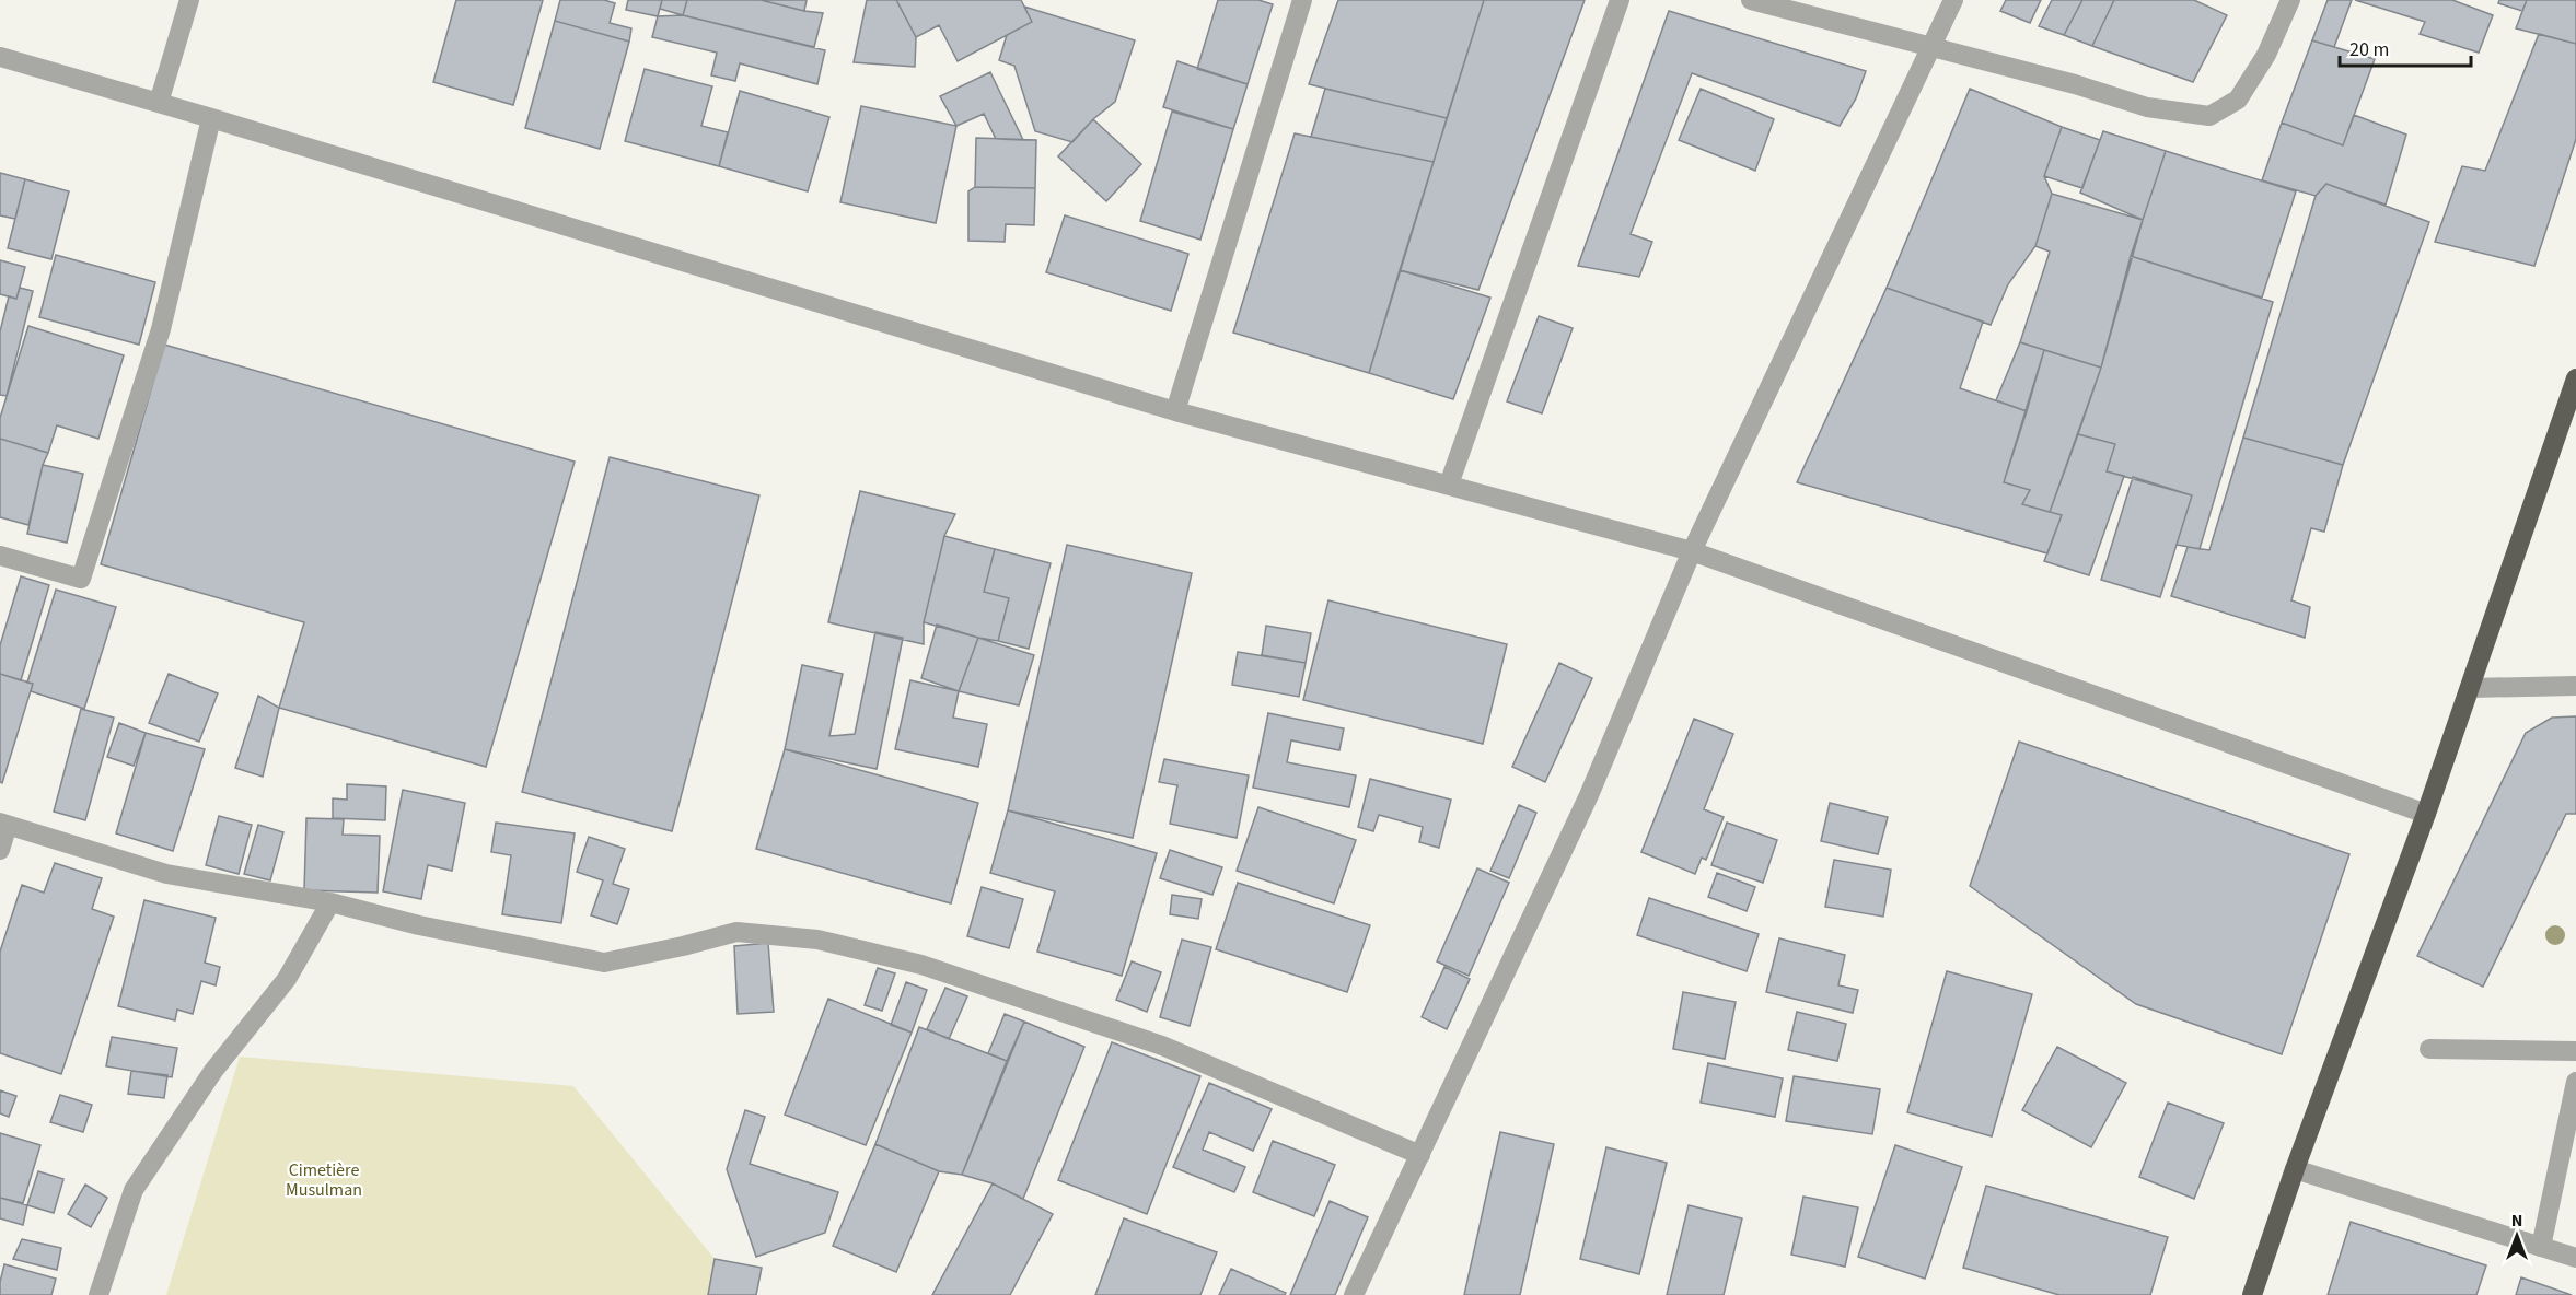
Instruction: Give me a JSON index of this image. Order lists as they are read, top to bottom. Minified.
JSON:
{"parks":["Cimetière Musulman"],"scale_bar":"20 m","north":"top"}
